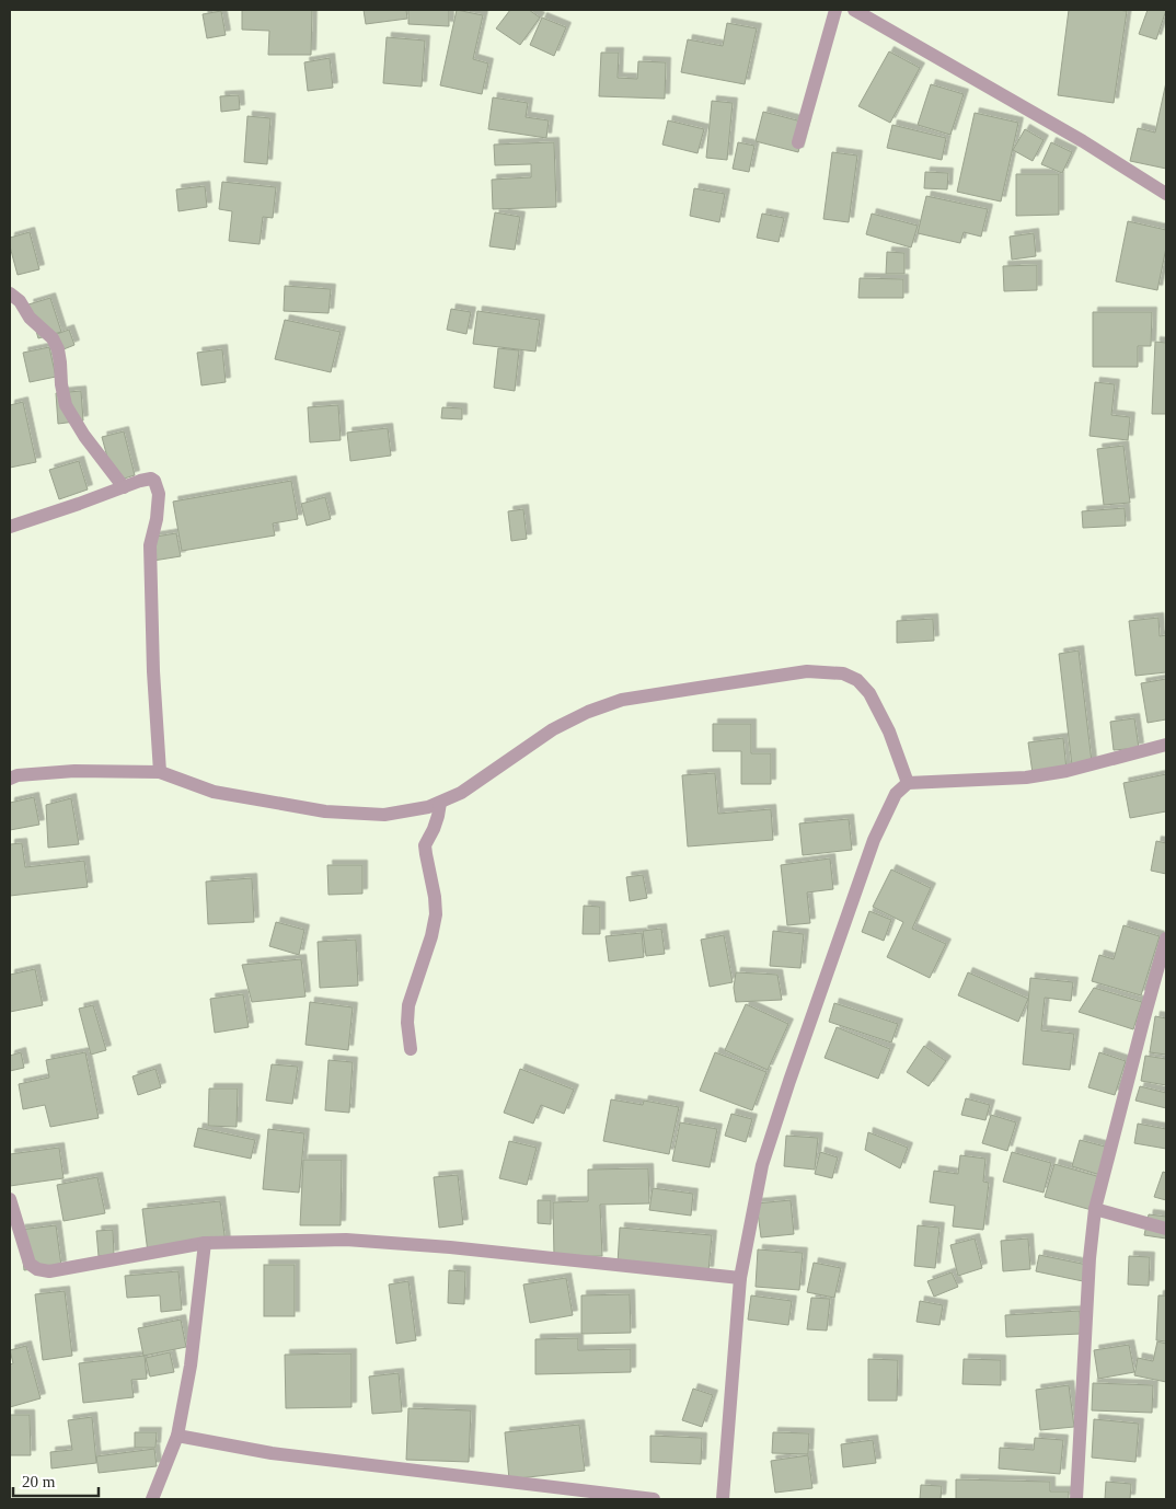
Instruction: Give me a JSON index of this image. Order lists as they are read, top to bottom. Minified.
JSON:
{"scale_bar":"20 m"}
